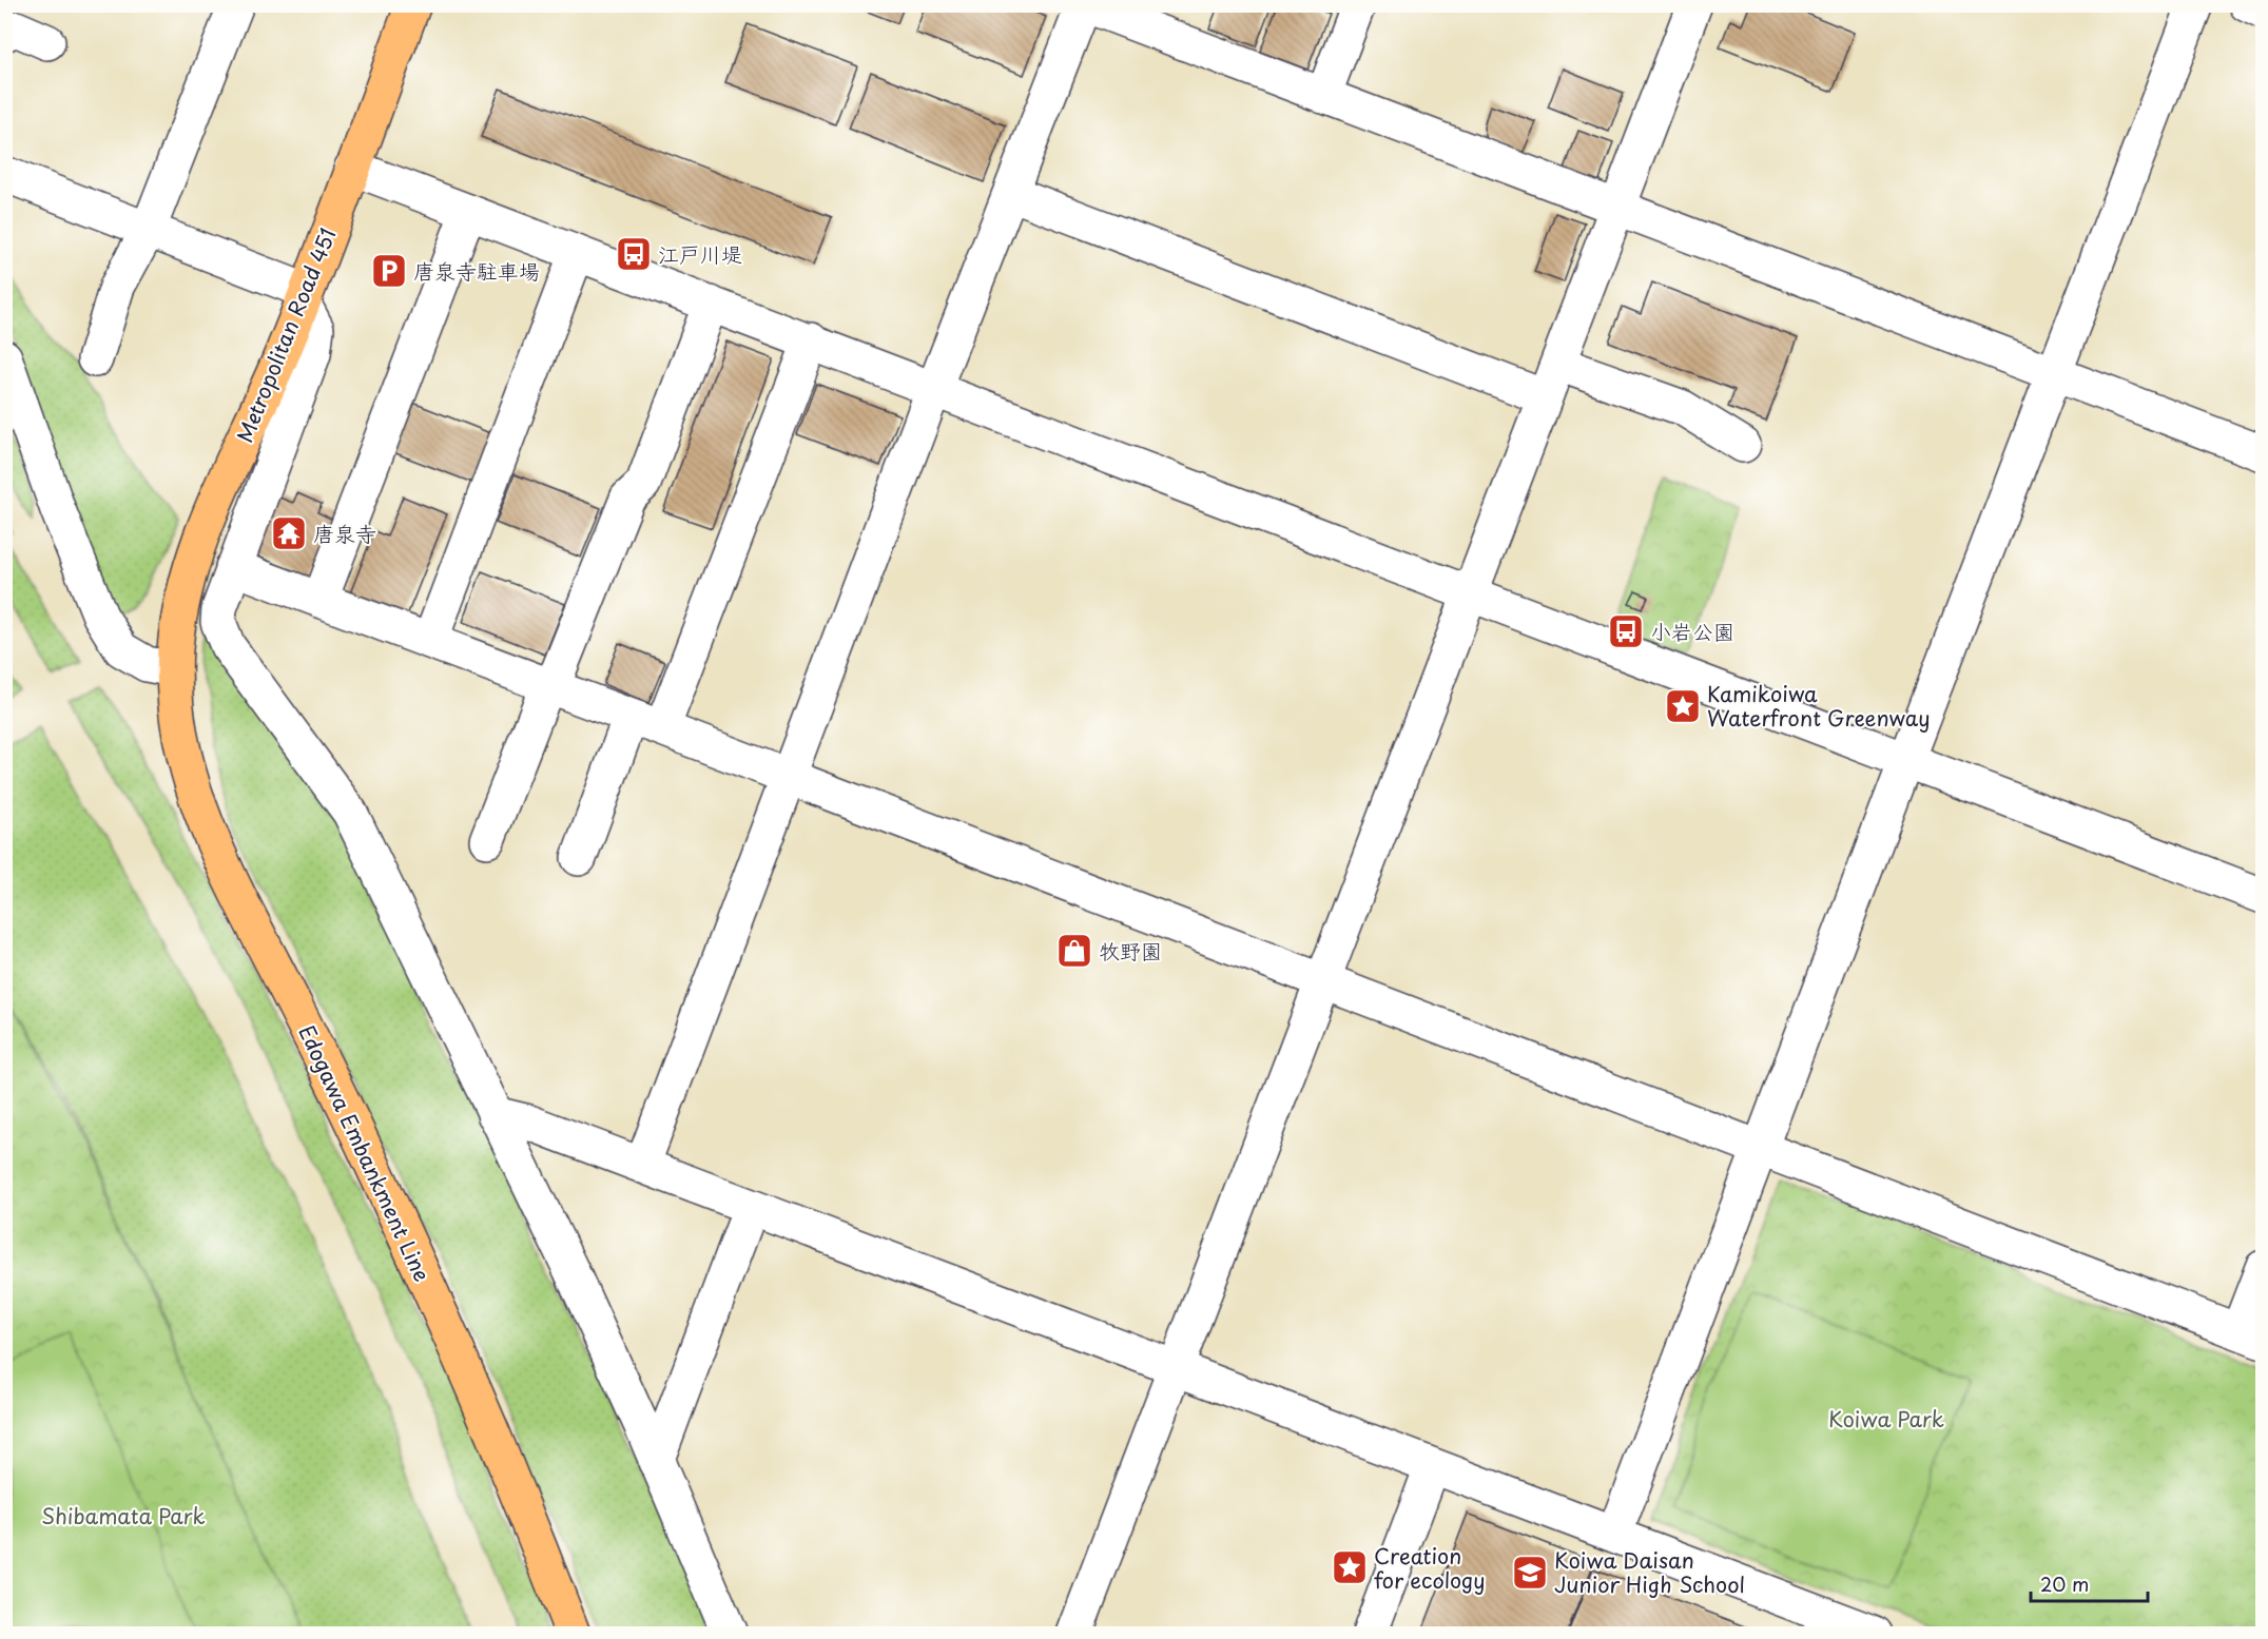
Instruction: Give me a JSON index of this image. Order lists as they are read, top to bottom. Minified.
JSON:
{"streets":{"main road":["Metropolitan Road 451","Edogawa Embankment Line"]},"crossings":[["Metropolitan Road 451","Edogawa Embankment Line"]],"parks":["Koiwa Park","Shibamata Park"],"places":{"bus stop":["江戸川堤","小岩公園"],"parking":["唐泉寺駐車場"],"temple":["唐泉寺"],"place":["Kamikoiwa Waterfront Greenway","Creation for ecology"],"shop":["牧野園"],"school or university":["Koiwa Daisan Junior High School"]},"scale_bar":"20 m"}
